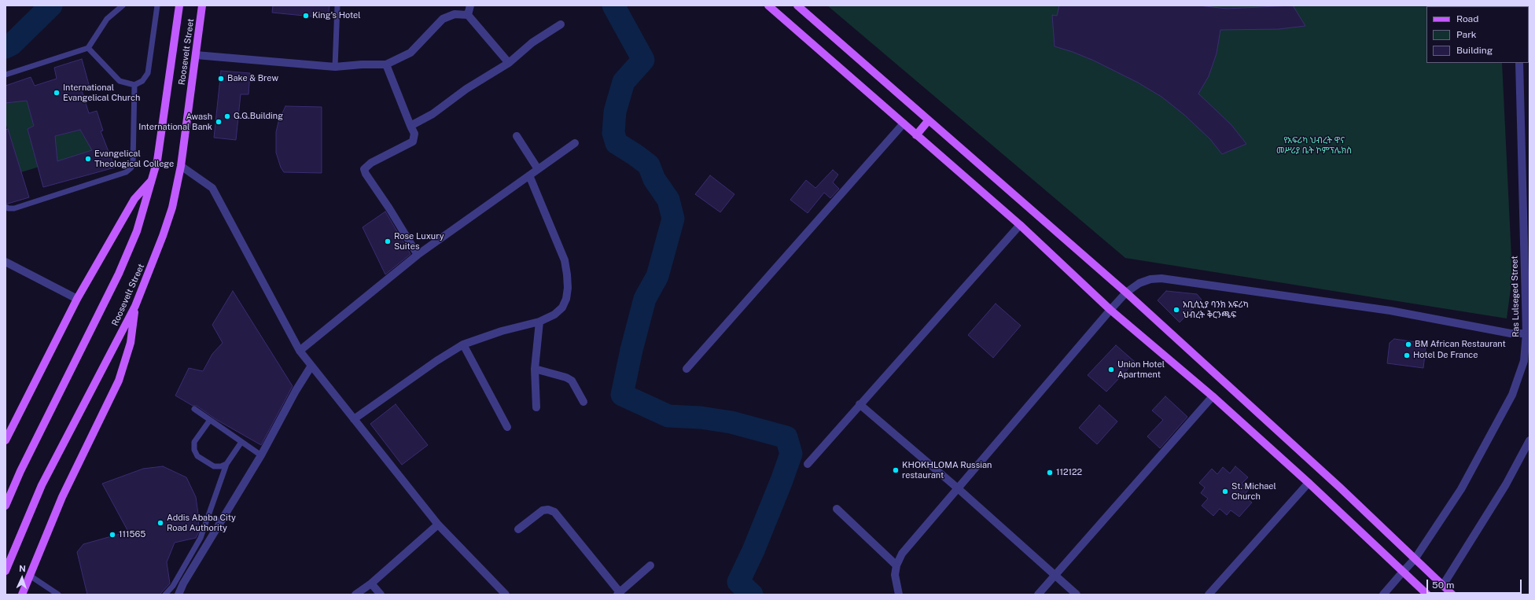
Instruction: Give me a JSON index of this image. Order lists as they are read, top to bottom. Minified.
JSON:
{"streets":{"main road":["Roosevelt Street"],"street":["Ras Lulseged Street"]},"parks":["የአፍሪካ ህብረት ዋና መሥሪያ ቤት ኮምፕሌክስ"],"places":["King's Hotel","Bake & Brew","International Evangelical Church","G.G.Building","Awash International Bank","Evangelical Theological College","Rose Luxury Suites","አቢሲኒያ ባንክ አፍሪካ ህብረት ቅርንጫፍ","BM African Restaurant","Hotel De France","Union Hotel Apartment","KHOKHLOMA Russian restaurant","112122","St. Michael Church","Addis Ababa City Road Authority","111565"],"legend":["Road","Park","Building"],"scale_bar":"50 m","north":"top"}
